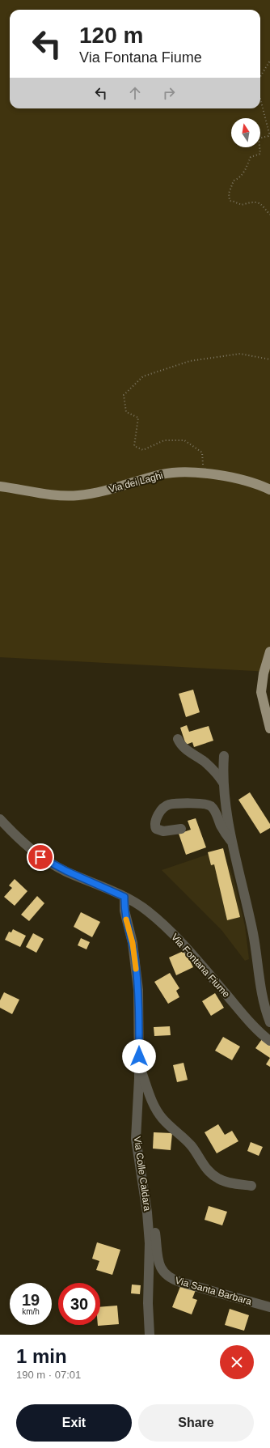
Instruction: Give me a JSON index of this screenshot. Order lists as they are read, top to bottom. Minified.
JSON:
{"streets":{"main road":["Via dei Laghi"],"street":["Via Fontana Fiume","Via Colle Caldara","Via Santa Barbara"]},"crossings":[["Via Fontana Fiume","Via Colle Caldara"],["Via Colle Caldara","Via Santa Barbara"]],"north":"top","page":{"turn":["120 m","Via Fontana Fiume"],"speed":"19 km/h","limit":"30","heading":["1 min","190 m · 07:01"],"buttons":["Exit","Share"]}}
